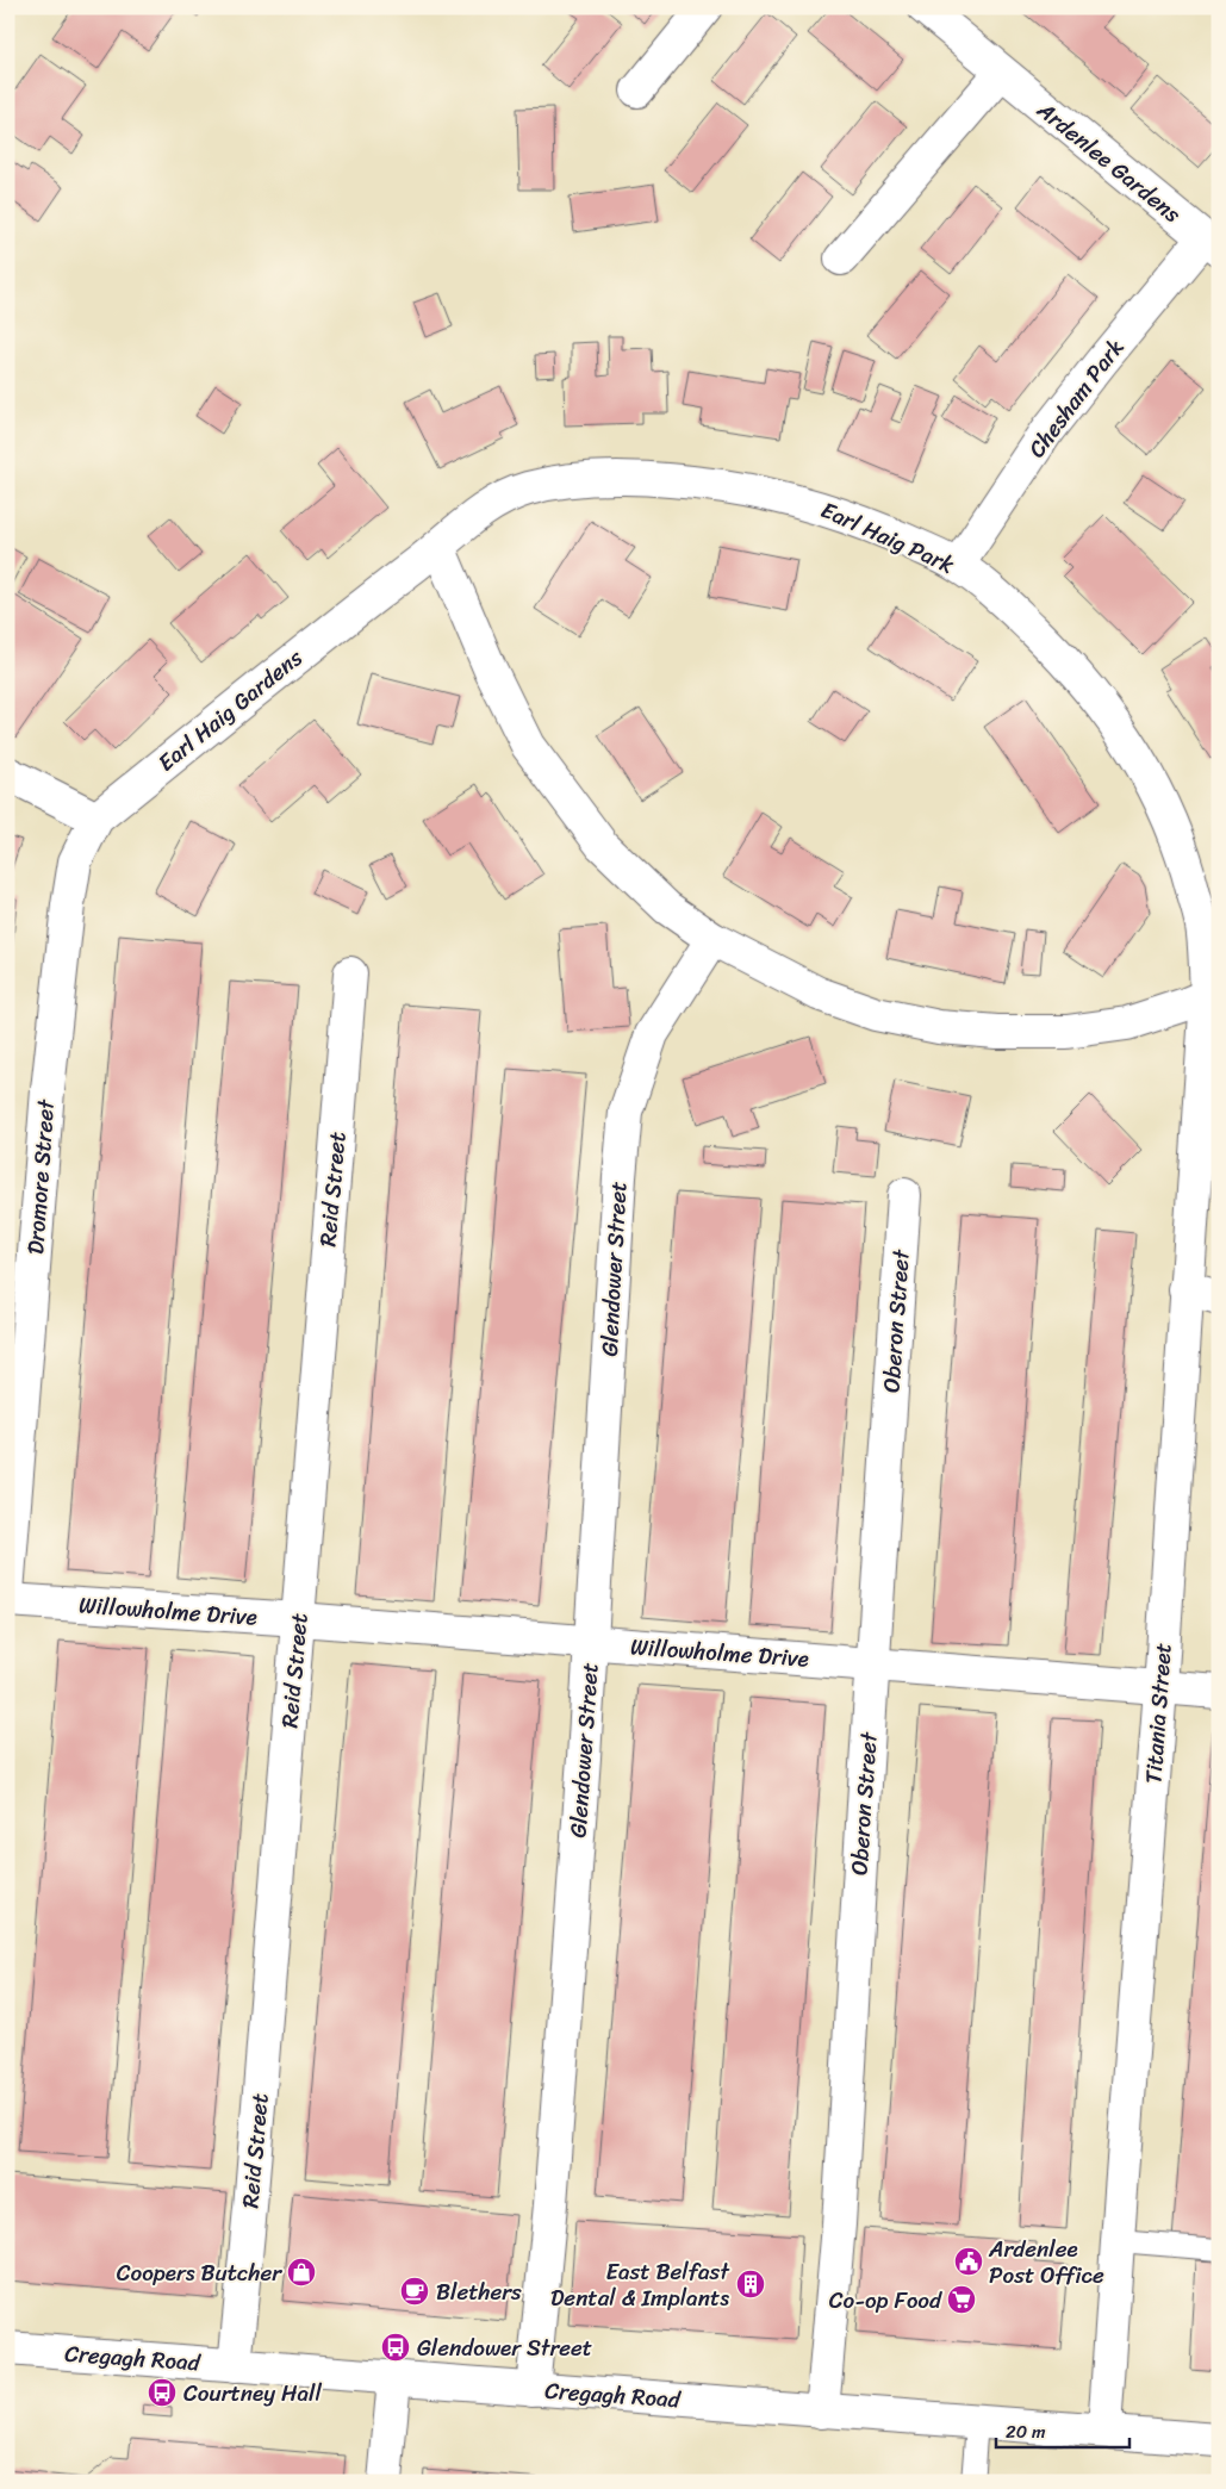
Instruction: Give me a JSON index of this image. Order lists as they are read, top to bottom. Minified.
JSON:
{"streets":{"street":["Ardenlee Gardens","Chesham Park","Earl Haig Park","Earl Haig Gardens","Dromore Street","Reid Street","Glendower Street","Oberon Street","Willowholme Drive","Titania Street","Cregagh Road"]},"crossings":[["Ardenlee Gardens","Chesham Park"],["Chesham Park","Earl Haig Park"],["Earl Haig Park","Earl Haig Gardens"],["Earl Haig Park","Titania Street"],["Earl Haig Gardens","Dromore Street"],["Reid Street","Willowholme Drive"],["Reid Street","Cregagh Road"],["Glendower Street","Willowholme Drive"],["Glendower Street","Cregagh Road"],["Oberon Street","Willowholme Drive"],["Oberon Street","Cregagh Road"],["Willowholme Drive","Titania Street"],["Titania Street","Cregagh Road"]],"places":{"public building":["Ardenlee Post Office"],"shop":["Coopers Butcher"],"building":["East Belfast Dental & Implants"],"cafe":["Blethers"],"supermarket":["Co-op Food"],"bus stop":["Glendower Street","Courtney Hall"]},"scale_bar":"20 m"}
